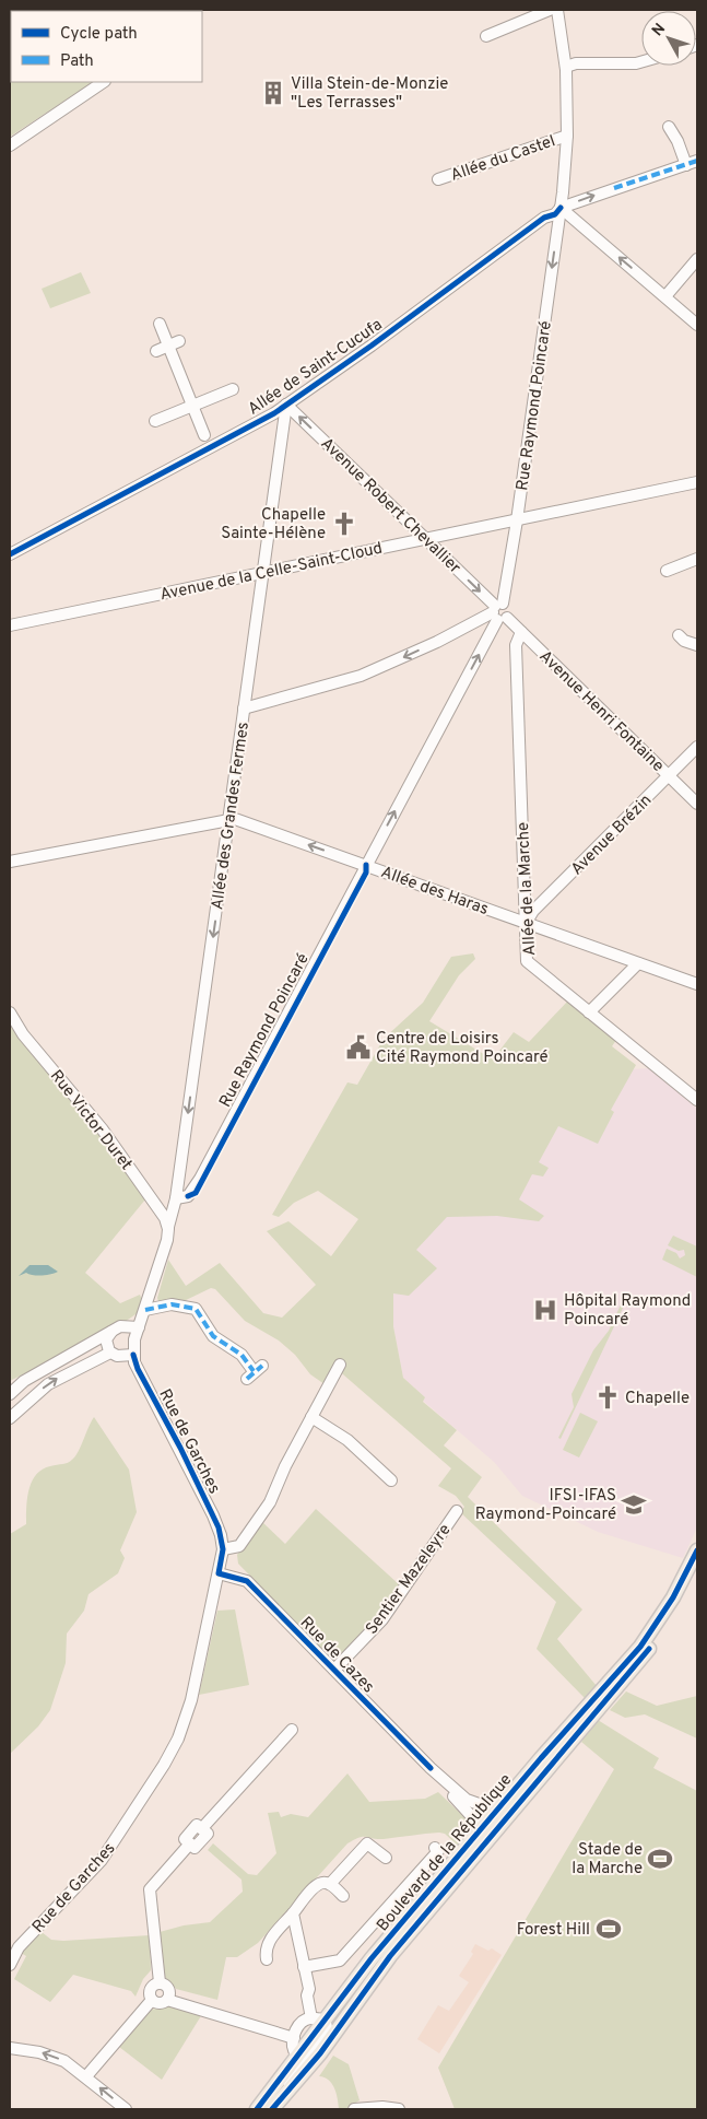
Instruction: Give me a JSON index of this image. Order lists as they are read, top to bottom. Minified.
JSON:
{"streets":{"main road":["Boulevard de la République"],"street":["Allée du Castel","Allée de Saint-Cucufa","Rue Raymond Poincaré","Avenue Robert Chevallier","Avenue de la Celle-Saint-Cloud","Avenue Henri Fontaine","Allée des Grandes Fermes","Avenue Brézin","Allée de la Marche","Allée des Haras","Rue Victor Duret","Rue de Garches","Sentier Mazeleyre","Rue de Cazes"]},"crossings":[["Allée du Castel","Rue Raymond Poincaré"],["Allée de Saint-Cucufa","Rue Raymond Poincaré"],["Allée de Saint-Cucufa","Avenue Robert Chevallier"],["Allée de Saint-Cucufa","Allée des Grandes Fermes"],["Rue Raymond Poincaré","Avenue Robert Chevallier"],["Rue Raymond Poincaré","Avenue de la Celle-Saint-Cloud"],["Rue Raymond Poincaré","Avenue Henri Fontaine"],["Rue Raymond Poincaré","Allée des Grandes Fermes"],["Rue Raymond Poincaré","Allée des Haras"],["Avenue Robert Chevallier","Avenue de la Celle-Saint-Cloud"],["Avenue Robert Chevallier","Avenue Henri Fontaine"],["Avenue Robert Chevallier","Allée des Grandes Fermes"],["Avenue de la Celle-Saint-Cloud","Allée des Grandes Fermes"],["Avenue Henri Fontaine","Avenue Brézin"],["Avenue Henri Fontaine","Allée de la Marche"],["Allée des Grandes Fermes","Allée des Haras"],["Allée des Grandes Fermes","Rue Victor Duret"],["Avenue Brézin","Allée de la Marche"],["Avenue Brézin","Allée des Haras"],["Allée de la Marche","Allée des Haras"],["Rue de Garches","Rue de Cazes"],["Sentier Mazeleyre","Rue de Cazes"],["Rue de Cazes","Boulevard de la République"]],"one_way":["Allée des Grandes Fermes"],"places":{"building":["Villa Stein-de-Monzie \"Les Terrasses\""],"church":["Chapelle Sainte-Hélène","Chapelle"],"public building":["Centre de Loisirs Cité Raymond Poincaré"],"hospital":["Hôpital Raymond Poincaré"],"school or university":["IFSI-IFAS Raymond-Poincaré"],"sports":["Stade de la Marche","Forest Hill"]},"legend":["Cycle path","Path"],"north":"top left"}
